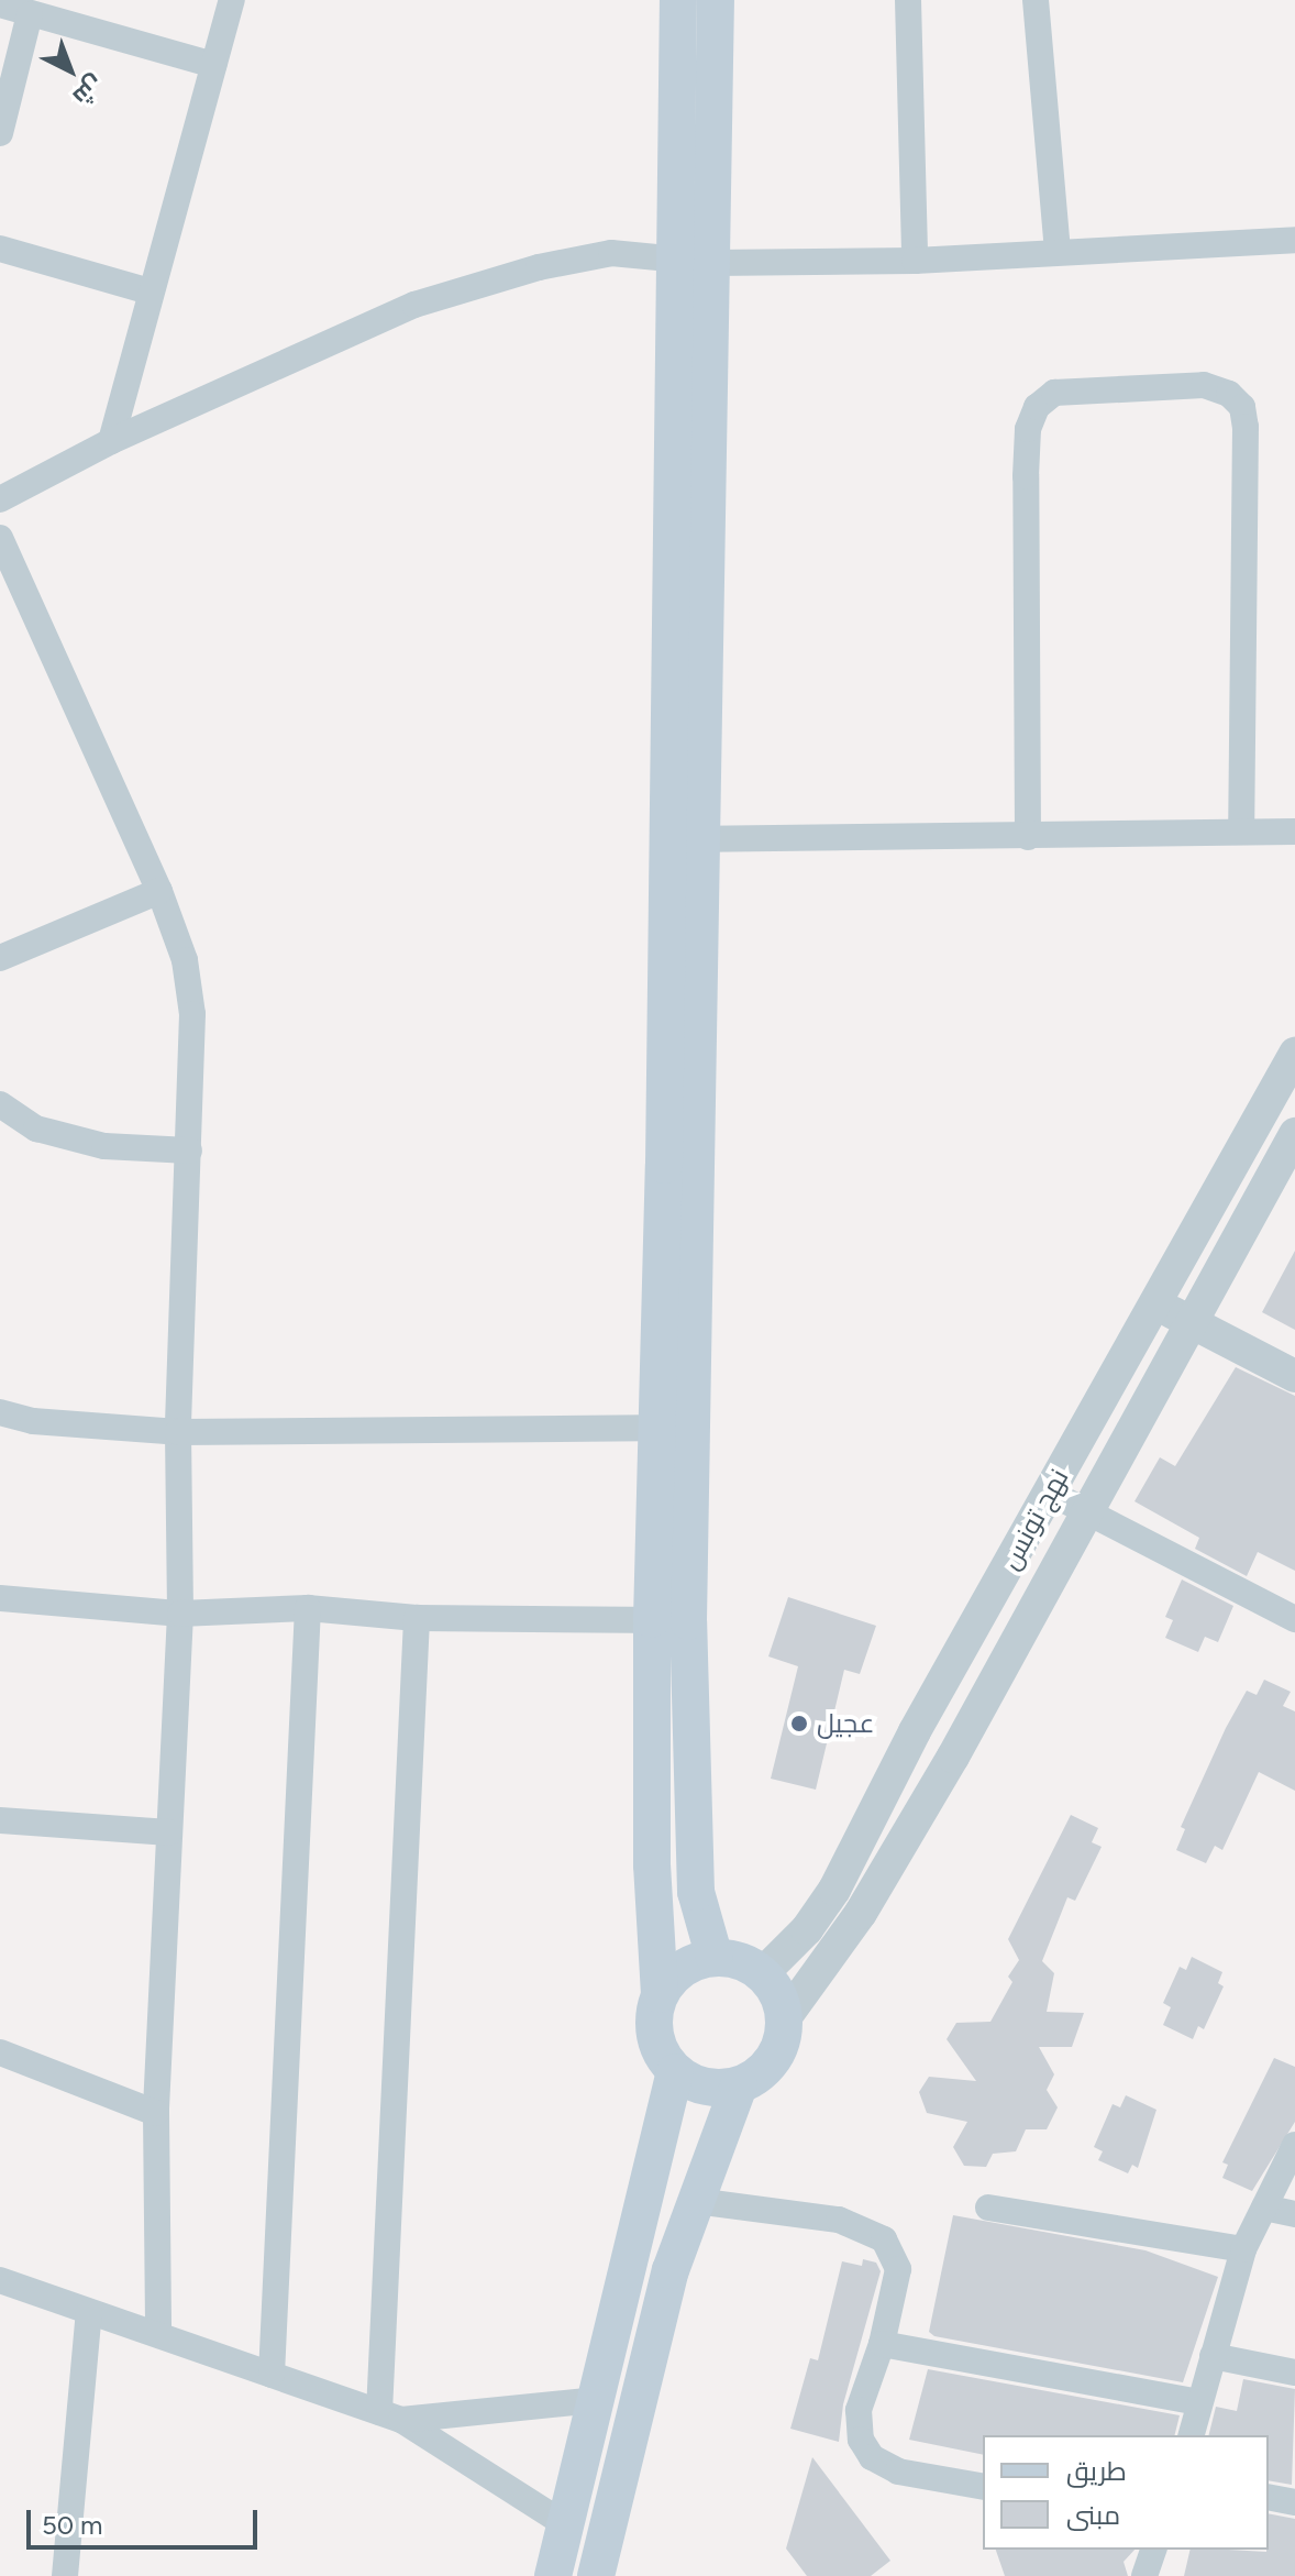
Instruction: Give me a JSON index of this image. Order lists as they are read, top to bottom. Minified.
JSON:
{"streets":{"street":["نهج تونس"]},"places":["عجيل"],"legend":["طريق","مبنى"],"scale_bar":"50 m","north":"bottom right"}
